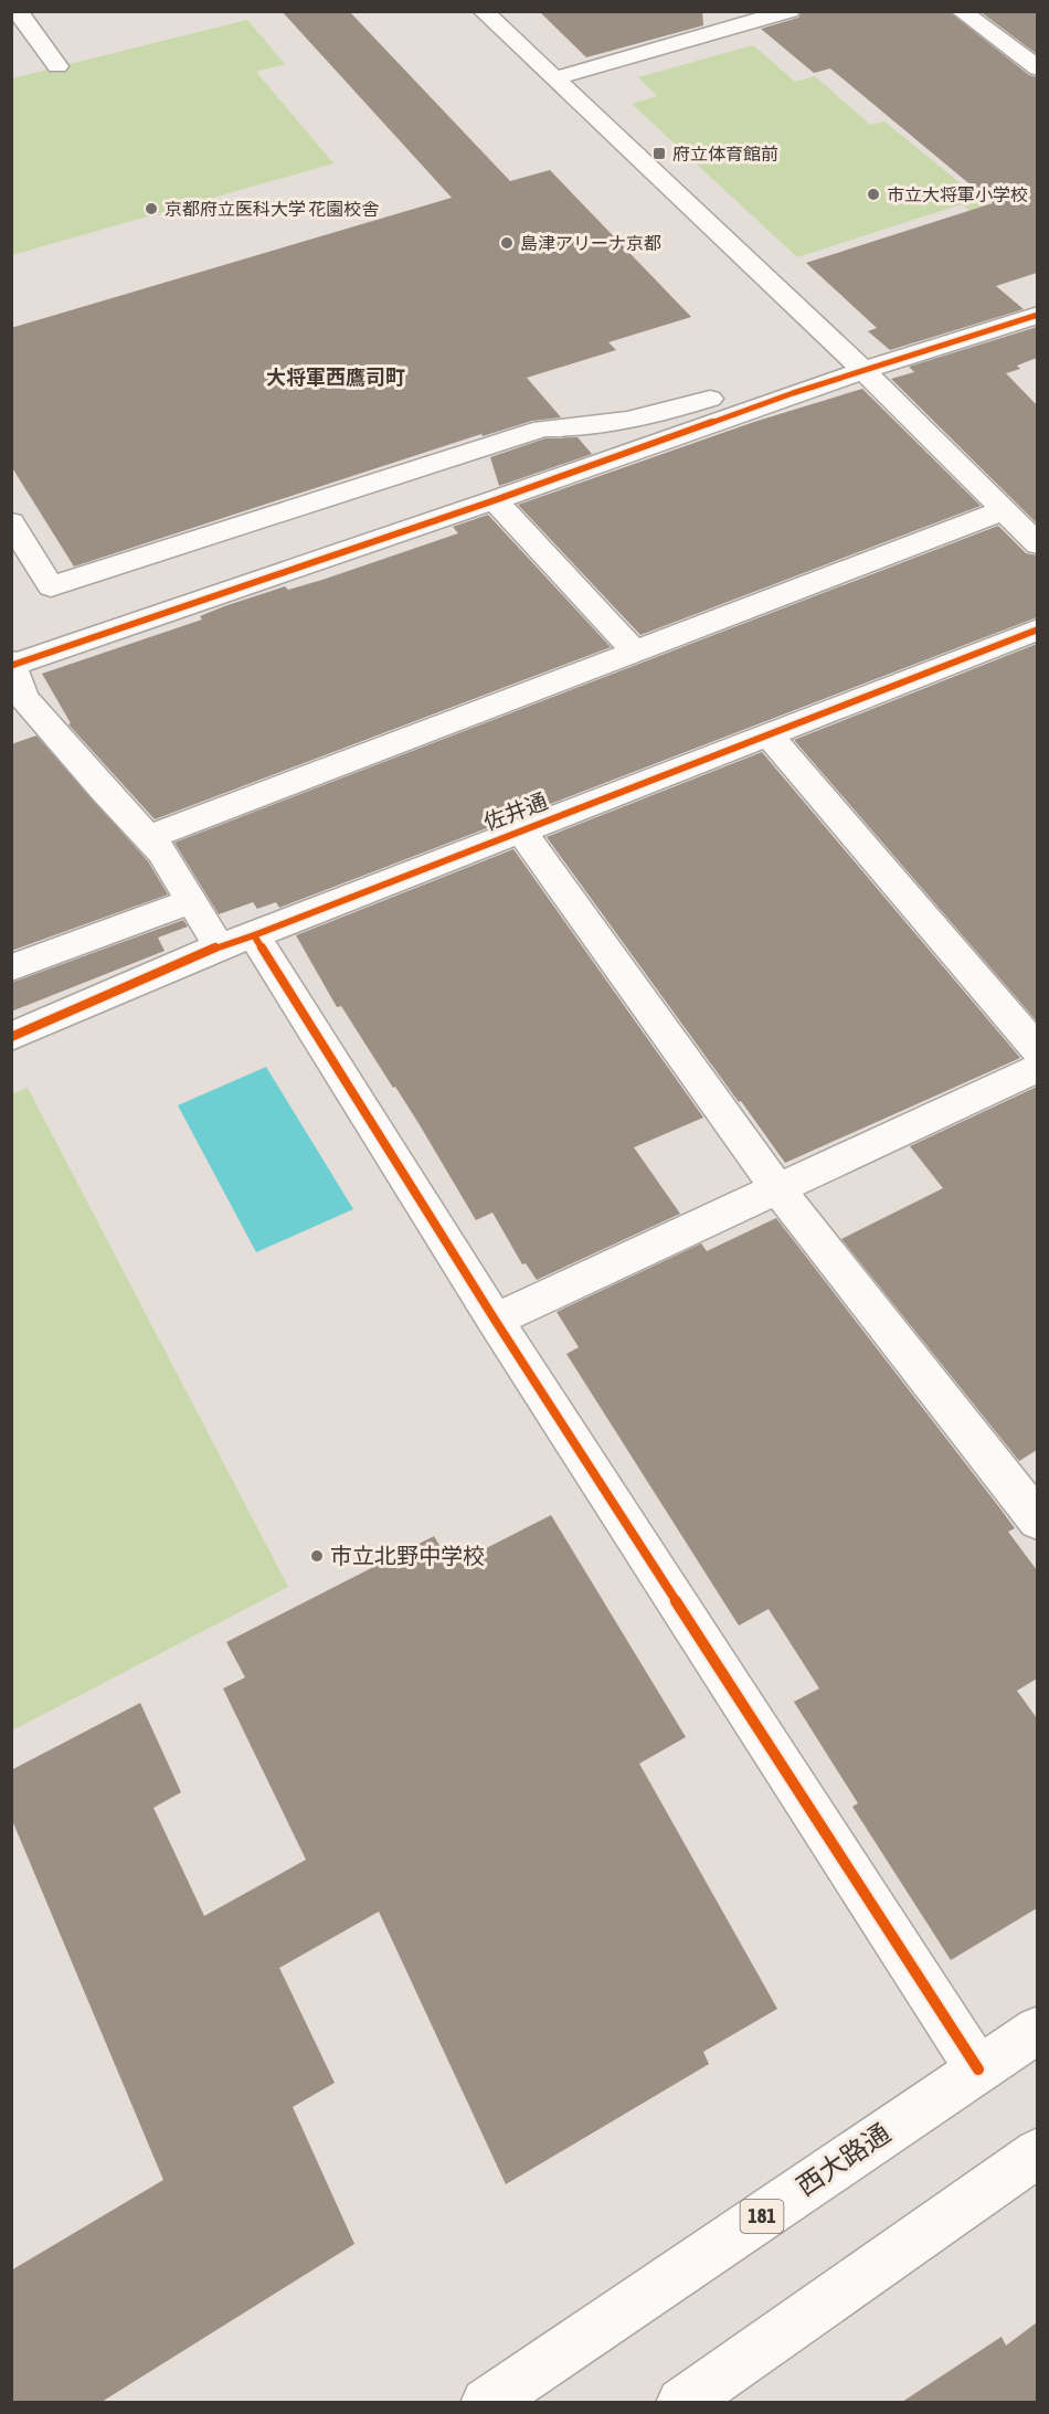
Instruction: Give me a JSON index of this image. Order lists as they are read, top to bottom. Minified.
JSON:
{"streets":{"street":["佐井通","西大路通","181"]},"districts":["大将軍西鷹司町"],"places":{"transit":["府立体育館前"],"other":["市立大将軍小学校","京都府立医科大学 花園校舎","島津アリーナ京都","市立北野中学校"]}}
